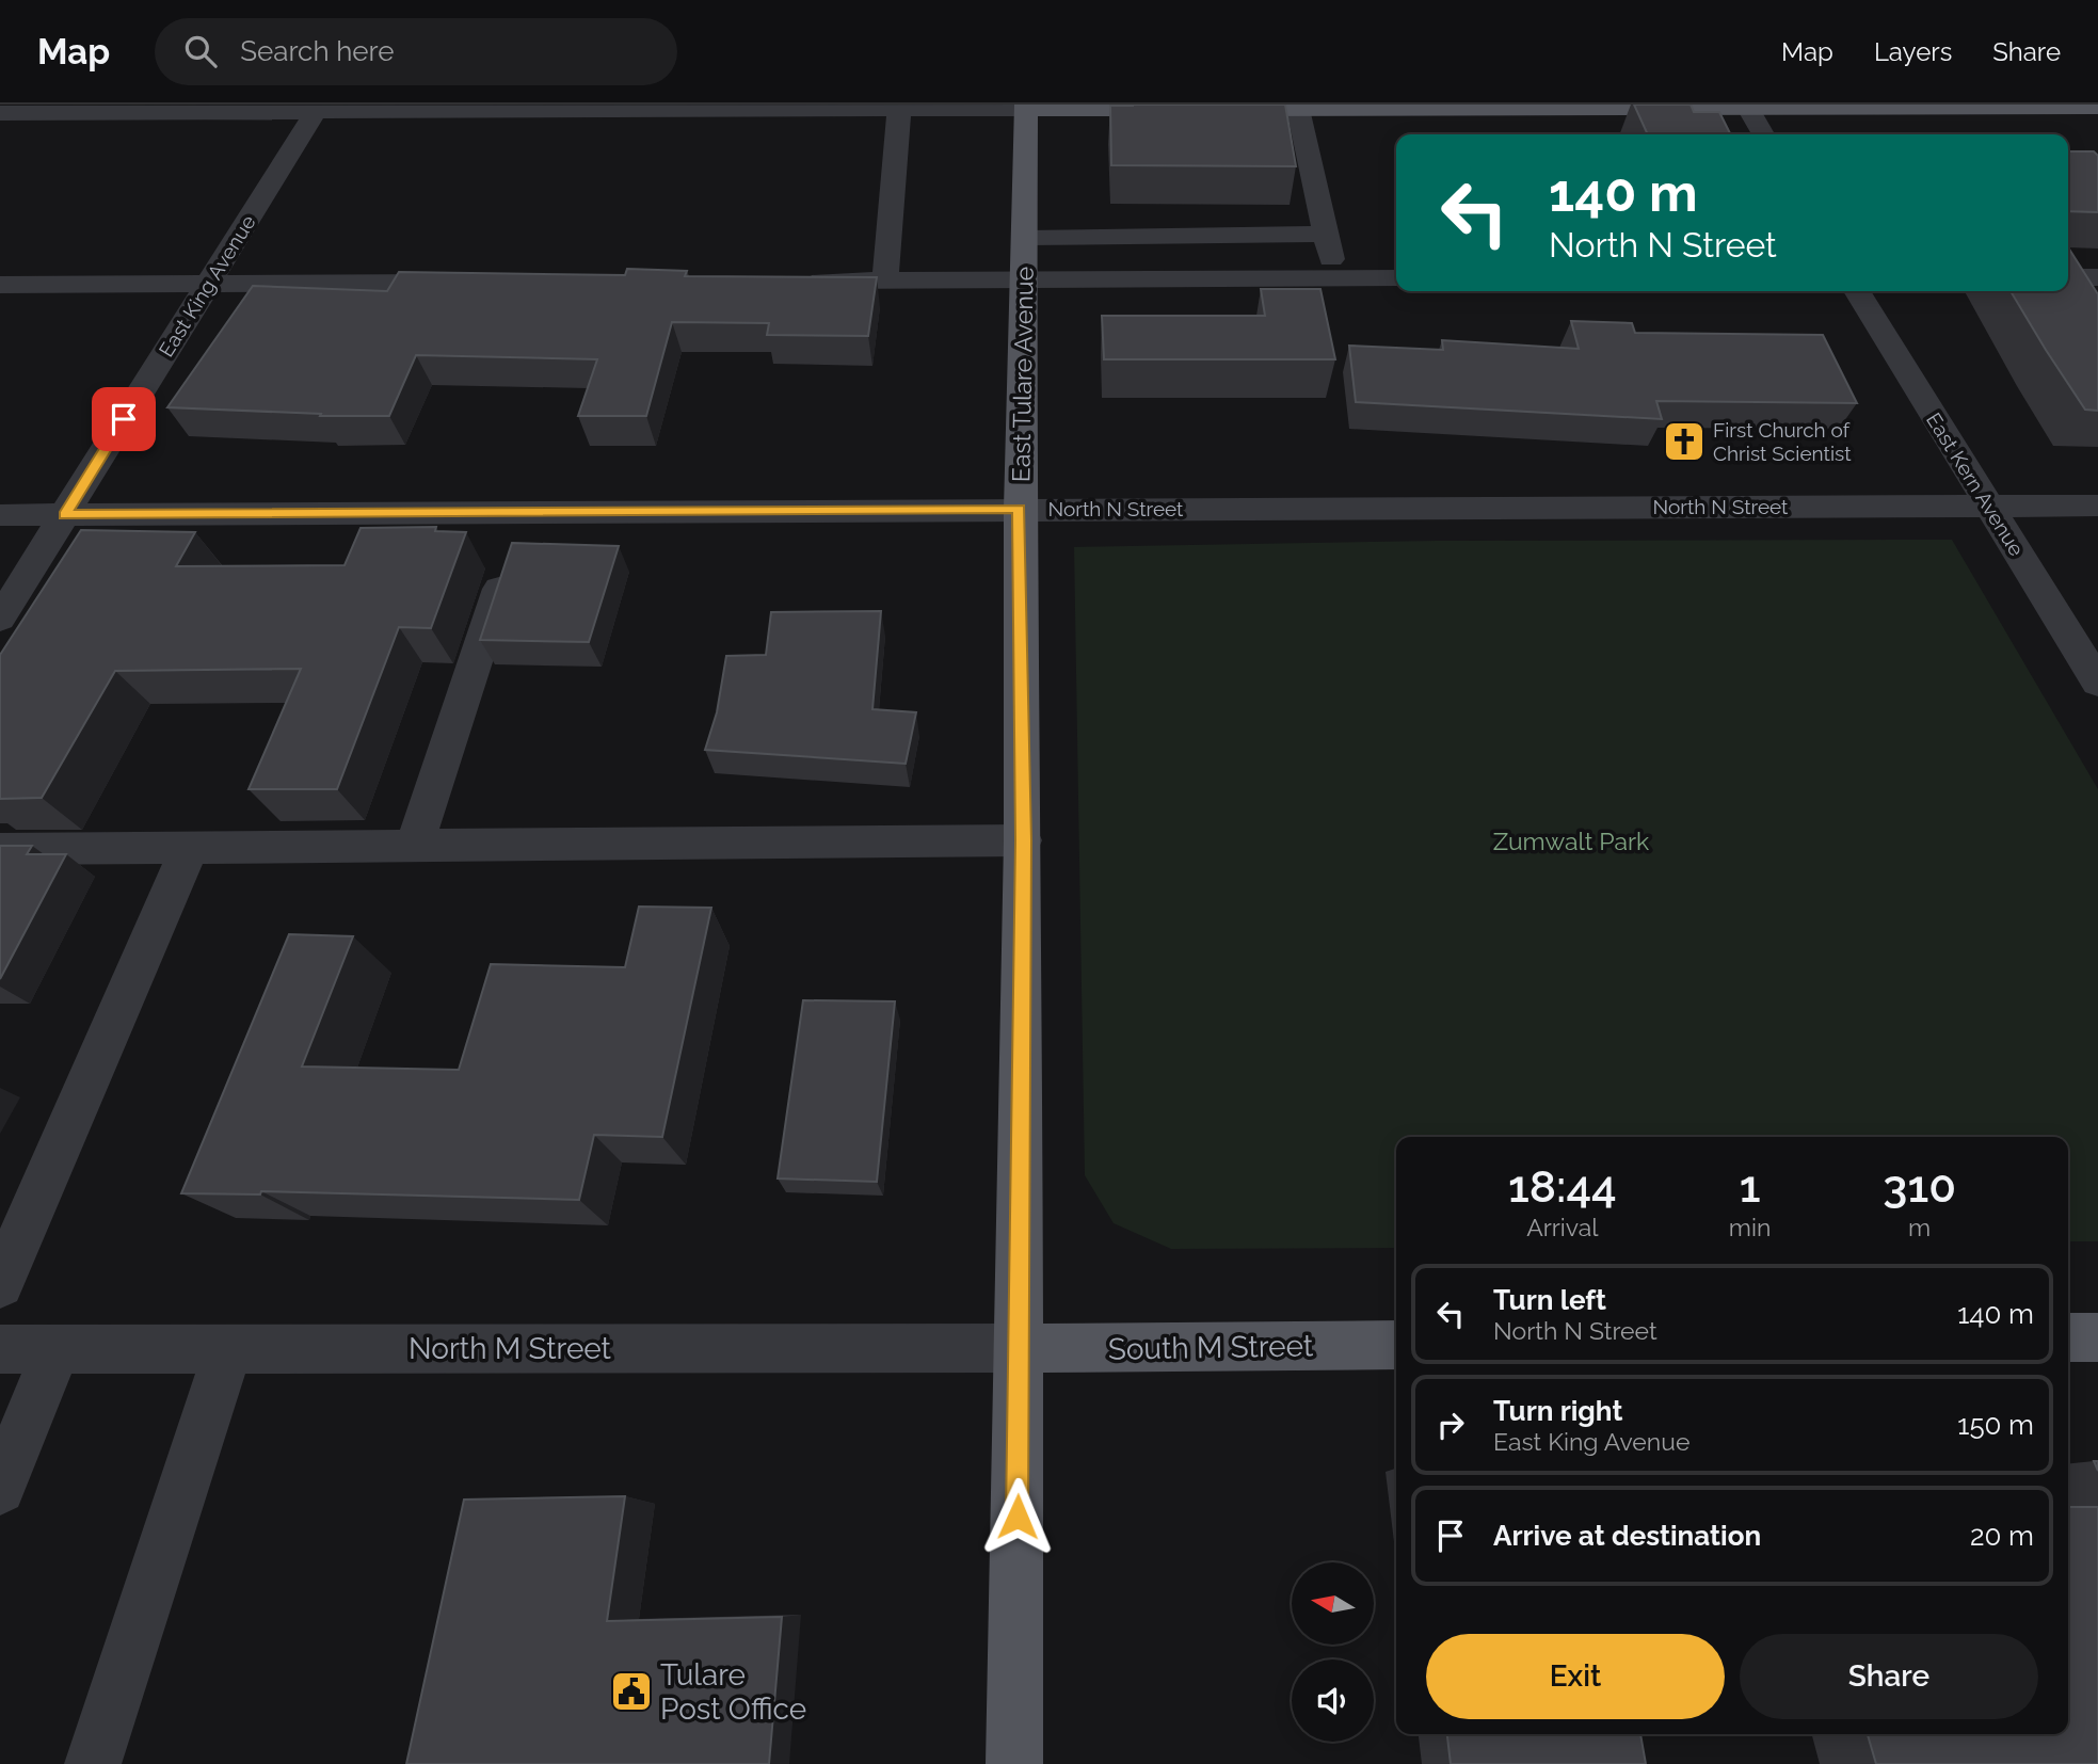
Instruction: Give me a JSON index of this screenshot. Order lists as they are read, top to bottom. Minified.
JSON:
{"streets":{"main road":["East Tulare Avenue","South M Street"],"street":["East King Avenue","East Kern Avenue","North N Street","North M Street"]},"crossings":[["East King Avenue","North N Street"],["East Tulare Avenue","North N Street"],["East Tulare Avenue","South M Street"],["East Tulare Avenue","North M Street"],["East Kern Avenue","North N Street"],["South M Street","North M Street"]],"parks":["Zumwalt Park"],"places":{"church":["First Church of Christ Scientist"],"public building":["Tulare Post Office"]},"north":"left","page":{"header":"Map","search":"Search here","nav":["Map","Layers","Share"],"turn":["140 m","North N Street"],"eta":["18:44","Arrival","1","min","310","m"],"list":[{"name":"Turn left","note":"North N Street","value":"140 m"},{"name":"Turn right","note":"East King Avenue","value":"150 m"},{"name":"Arrive at destination","value":"20 m"}],"buttons":["Exit","Share"]}}
